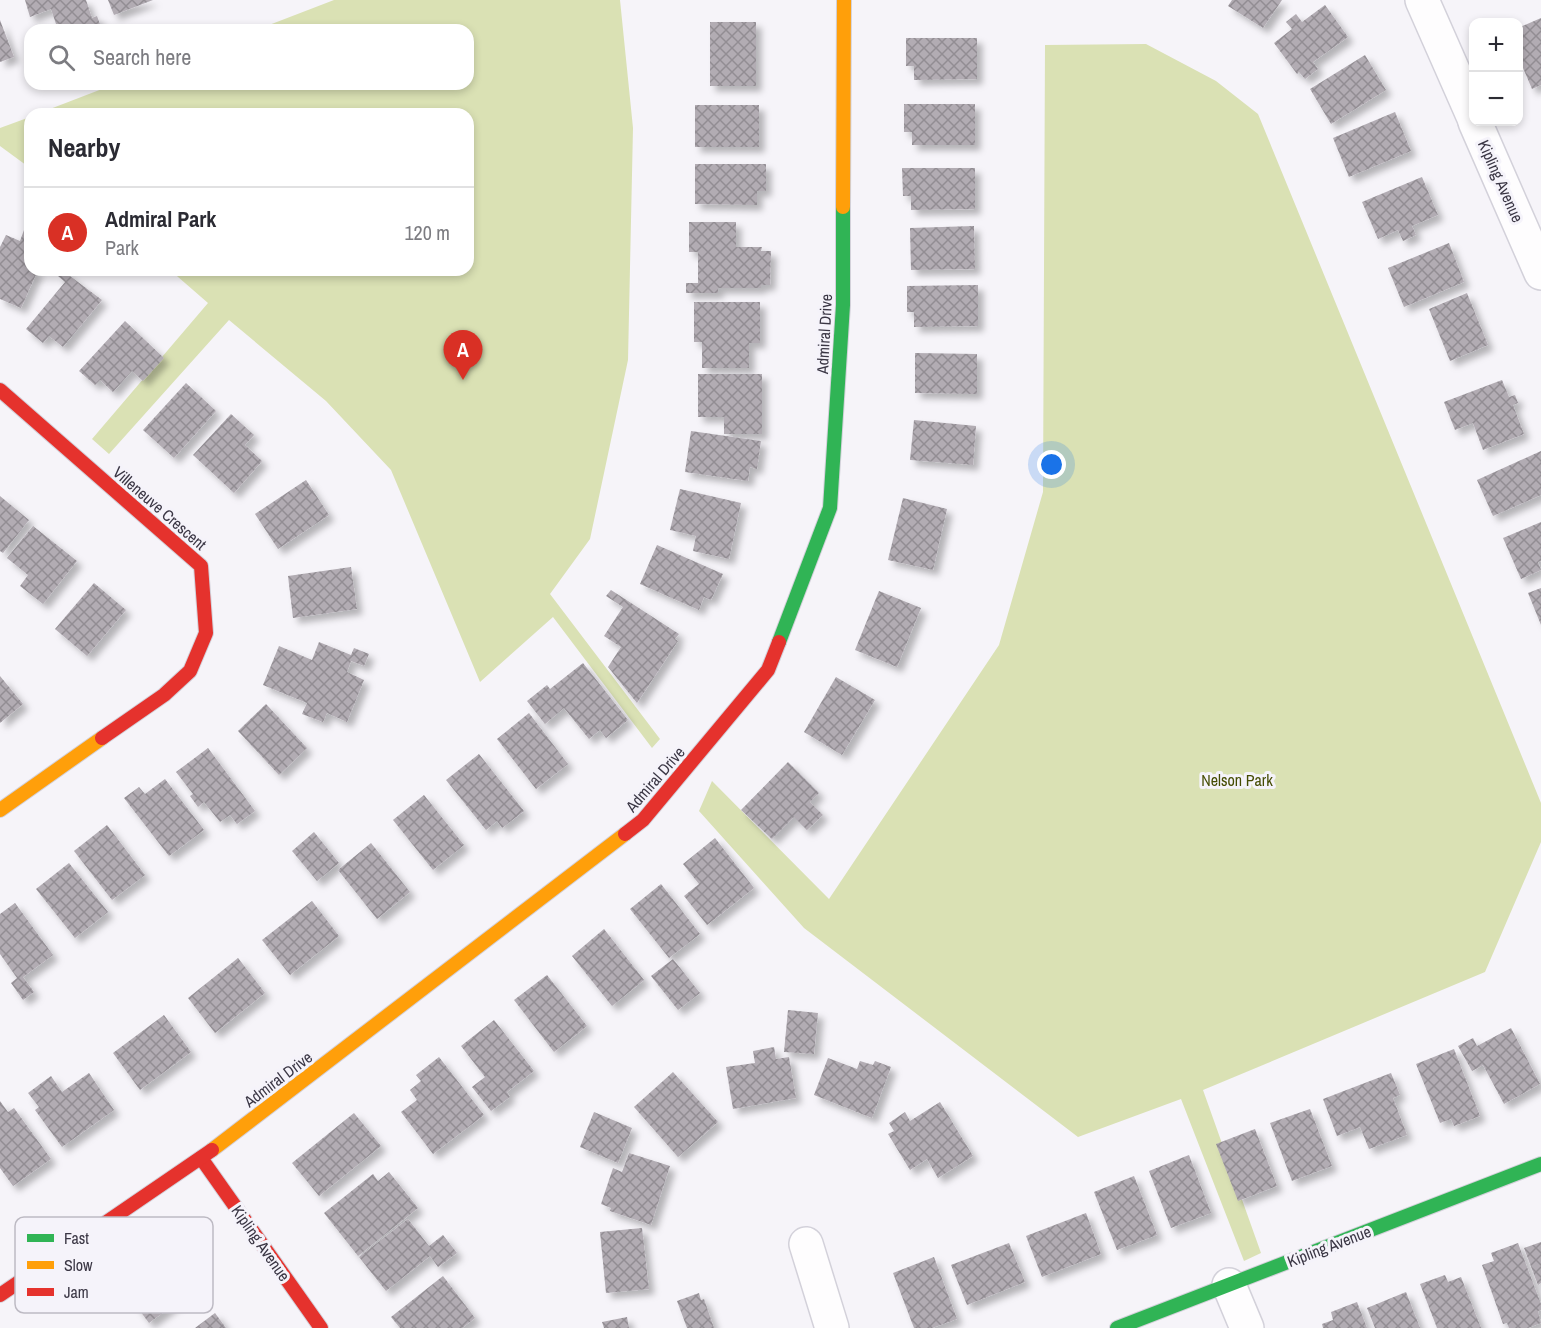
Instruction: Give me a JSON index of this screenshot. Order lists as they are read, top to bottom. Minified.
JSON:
{"streets":{"street":["Kipling Avenue","Admiral Drive","Villeneuve Crescent"]},"crossings":[["Kipling Avenue","Admiral Drive"]],"parks":["Nelson Park"],"legend":["Fast","Slow","Jam"],"page":{"map_buttons":["+","−"],"search":"Search here","heading":"Nearby","list":[{"mark":"A","name":"Admiral Park","note":"Park","value":"120 m"}],"pins":"A"}}
